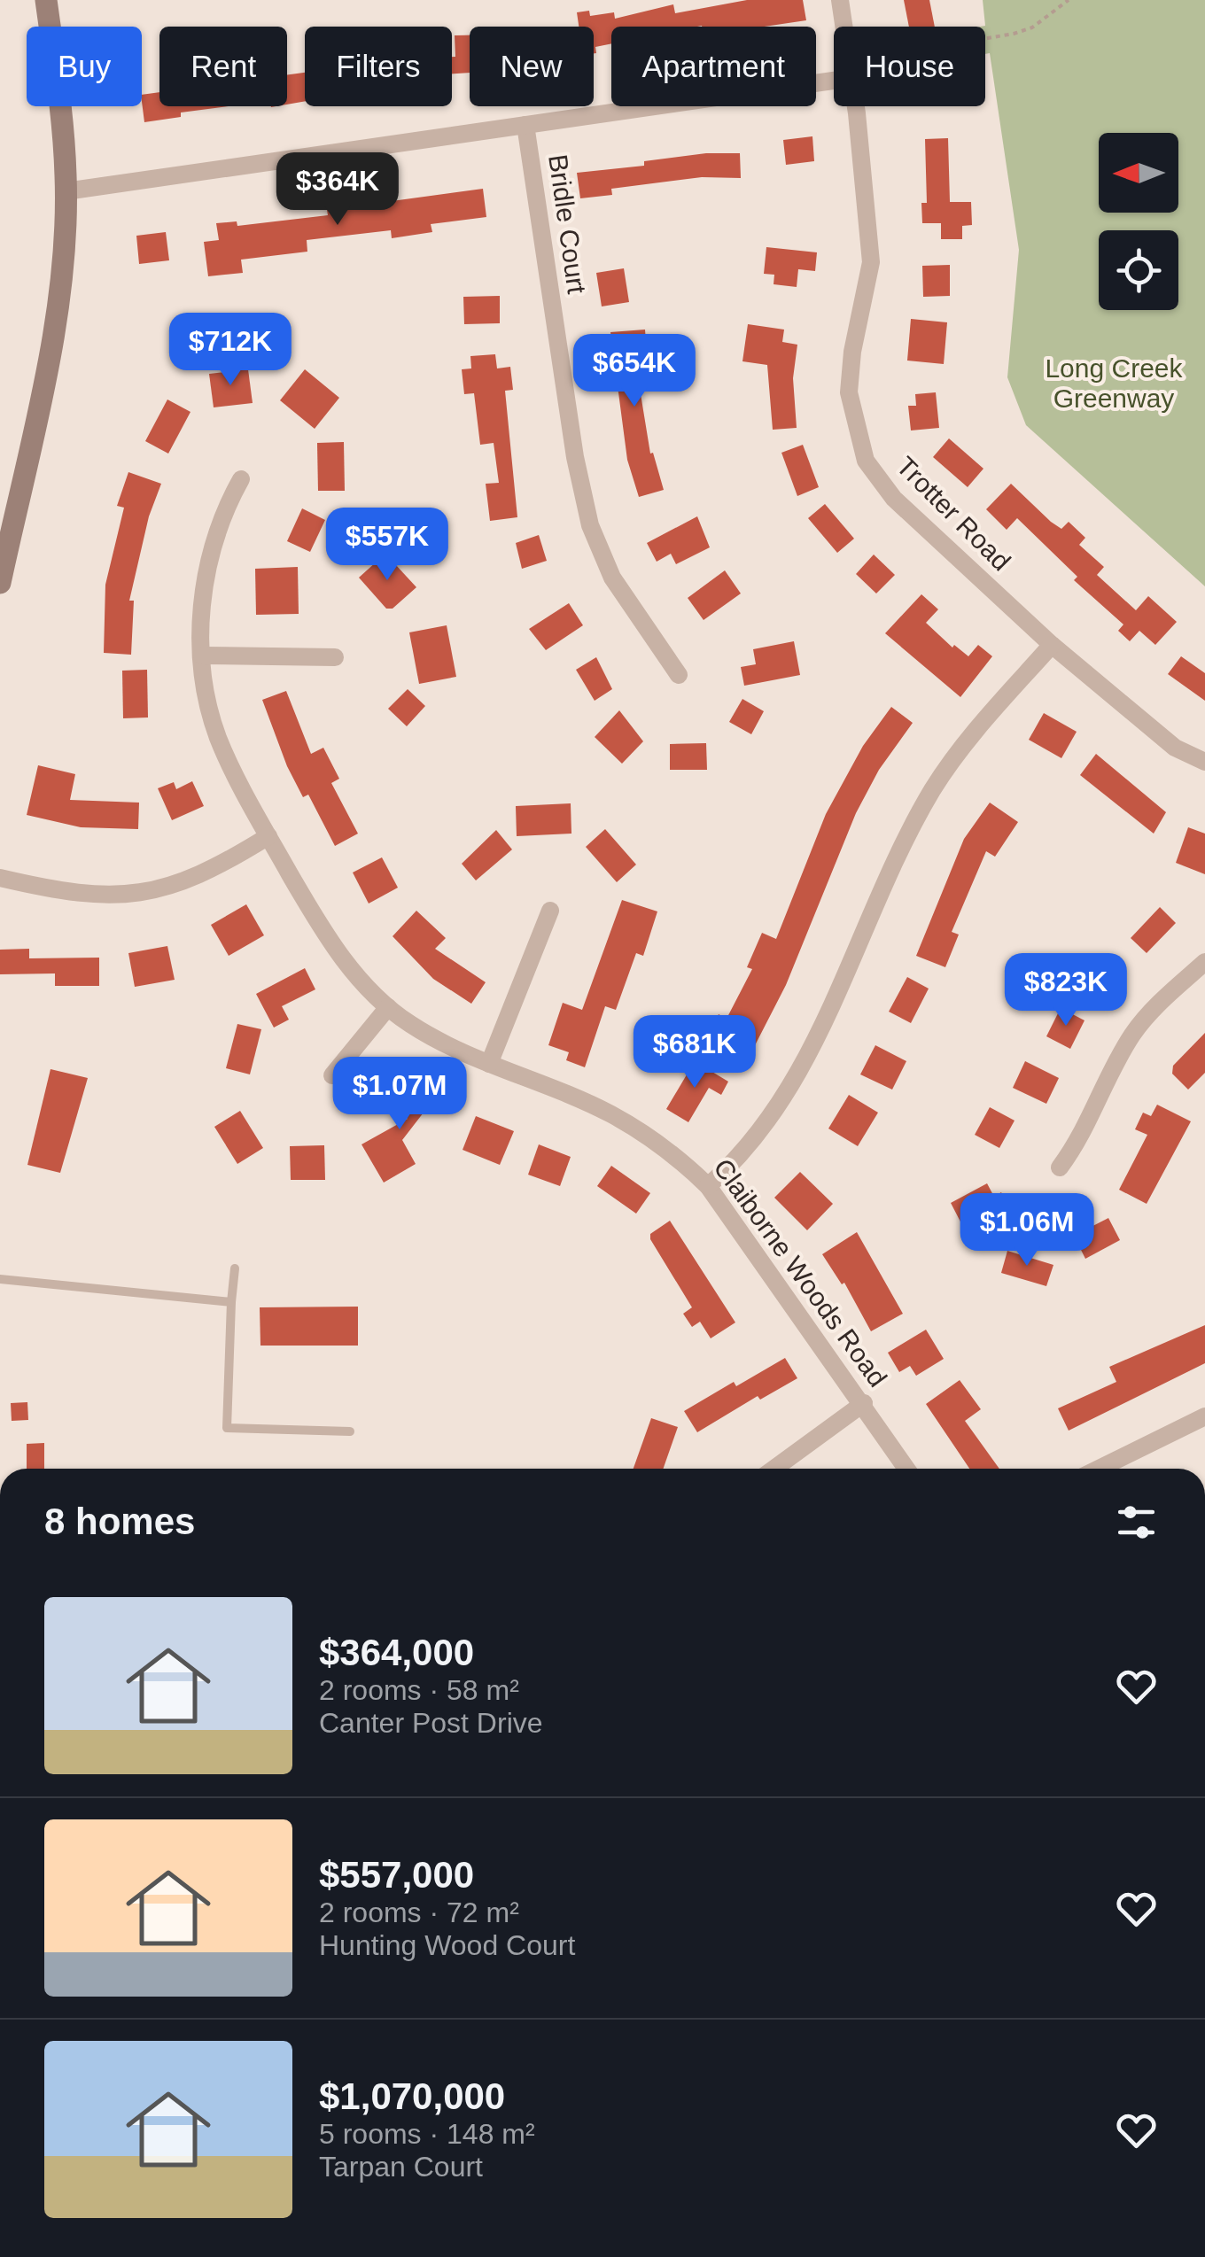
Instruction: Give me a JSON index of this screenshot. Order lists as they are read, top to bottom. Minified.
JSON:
{"streets":{"street":["Bridle Court","Trotter Road","Claiborne Woods Road"]},"parks":["Long Creek Greenway"],"north":"left","page":{"chip":["Buy","Rent","Filters","New","Apartment","House"],"price":["$364K","$712K","$654K","$557K","$823K","$681K","$1.07M","$1.06M"],"heading":"8 homes","list":[{"name":"$364,000","note":"2 rooms · 58 m² · Canter Post Drive"},{"name":"$557,000","note":"2 rooms · 72 m² · Hunting Wood Court"},{"name":"$1,070,000","note":"5 rooms · 148 m² · Tarpan Court"}]}}
